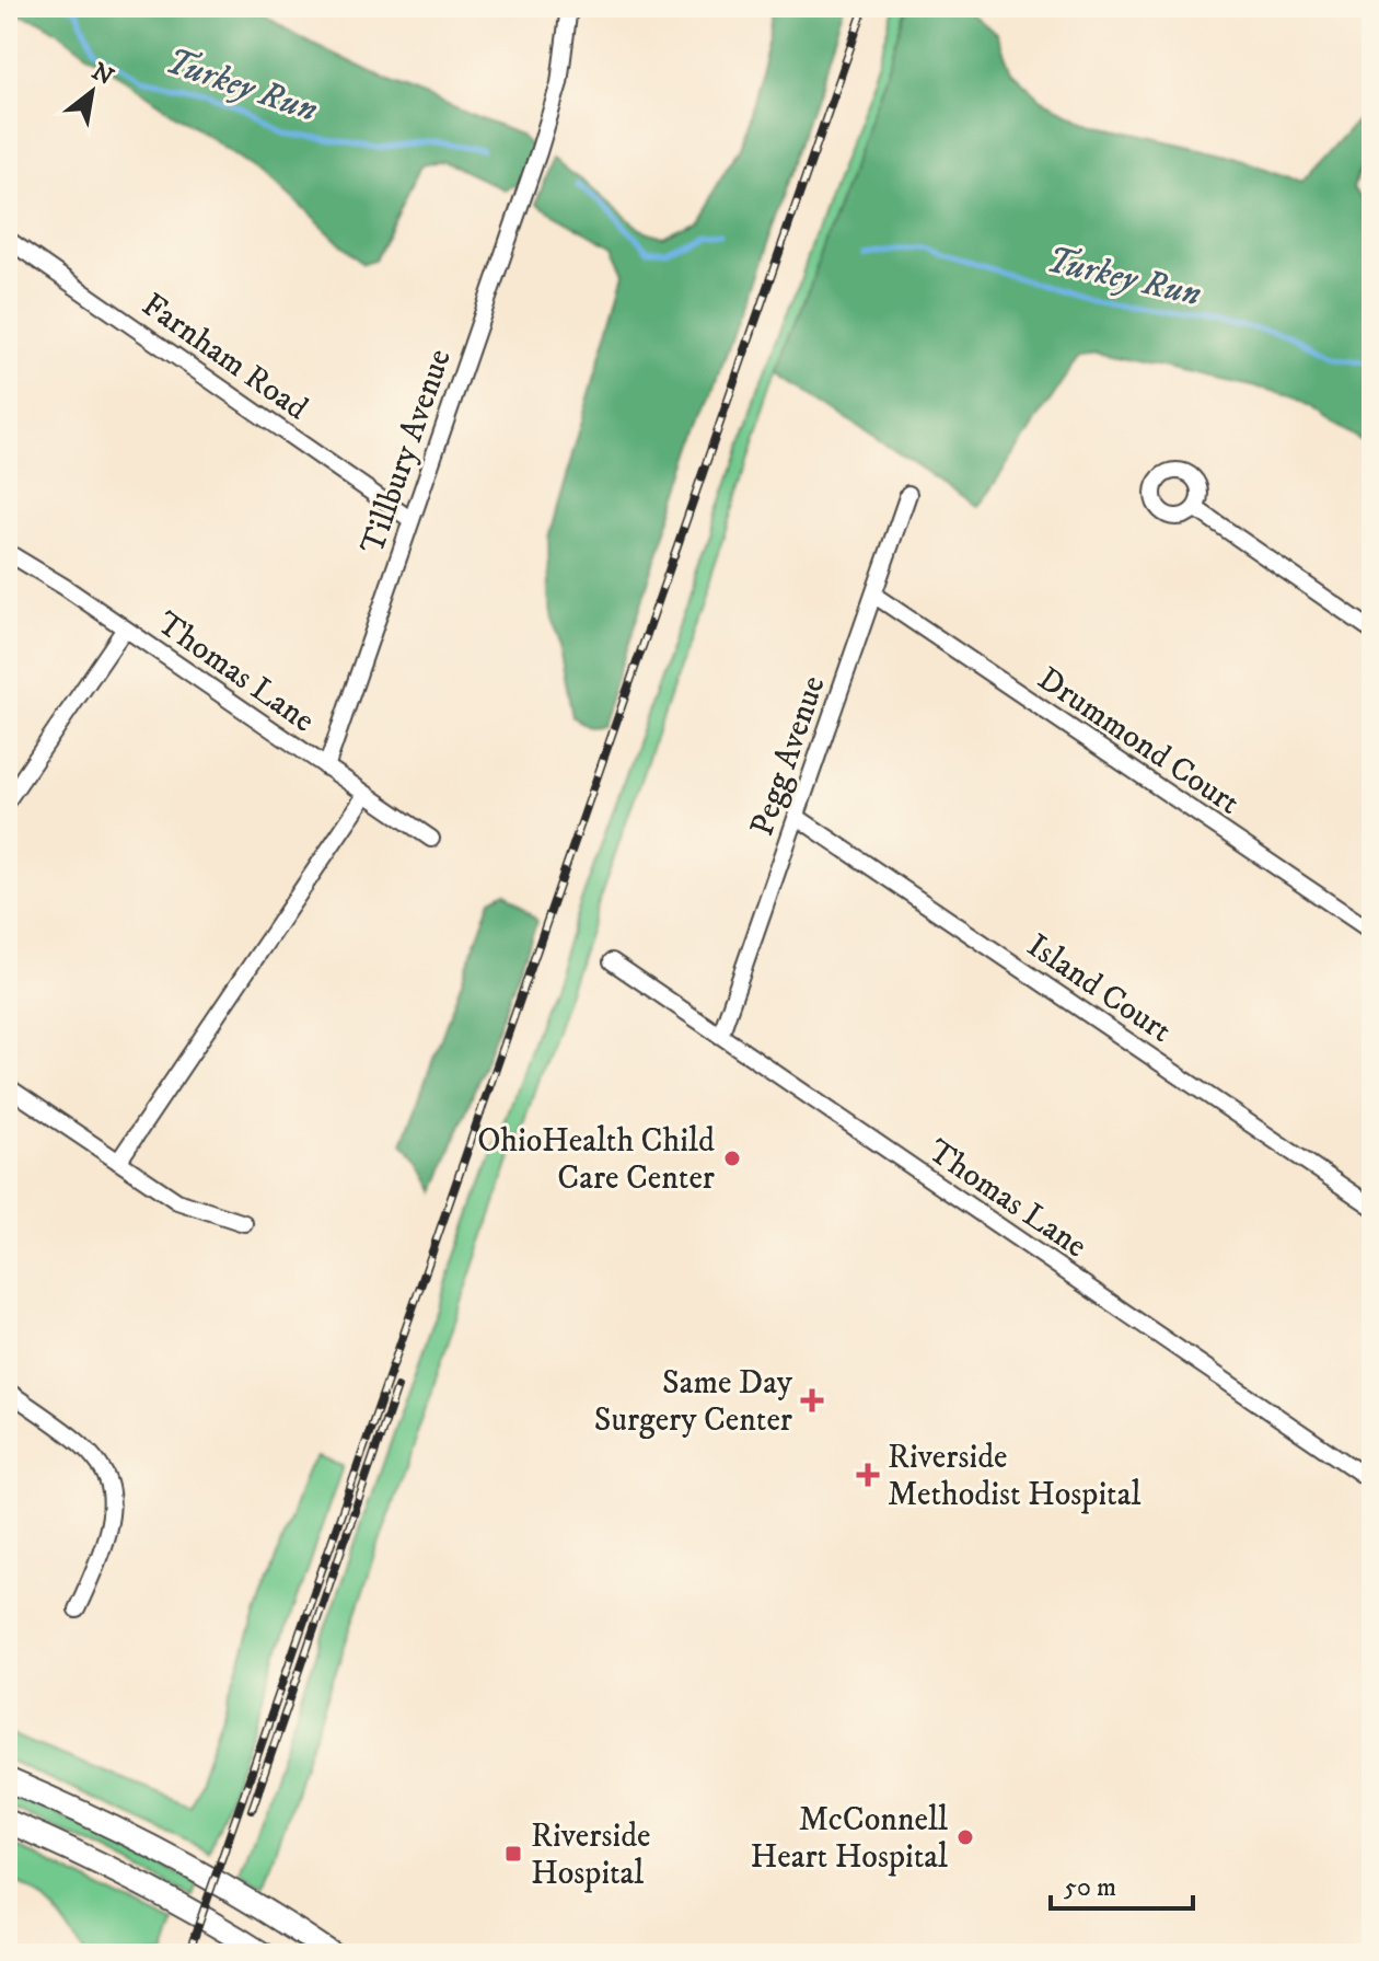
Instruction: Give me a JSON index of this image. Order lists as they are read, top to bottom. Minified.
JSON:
{"streets":{"street":["Farnham Road","Tillbury Avenue","Thomas Lane","Drummond Court","Pegg Avenue","Island Court"]},"crossings":[["Farnham Road","Tillbury Avenue"],["Tillbury Avenue","Thomas Lane"],["Thomas Lane","Pegg Avenue"],["Drummond Court","Pegg Avenue"],["Pegg Avenue","Island Court"]],"water":["Turkey Run"],"places":{"other":["OhioHealth Child Care Center","McConnell Heart Hospital"],"health":["Same Day Surgery Center","Riverside Methodist Hospital"],"transit":["Riverside Hospital"]},"scale_bar":"50 m","north":"top right"}
